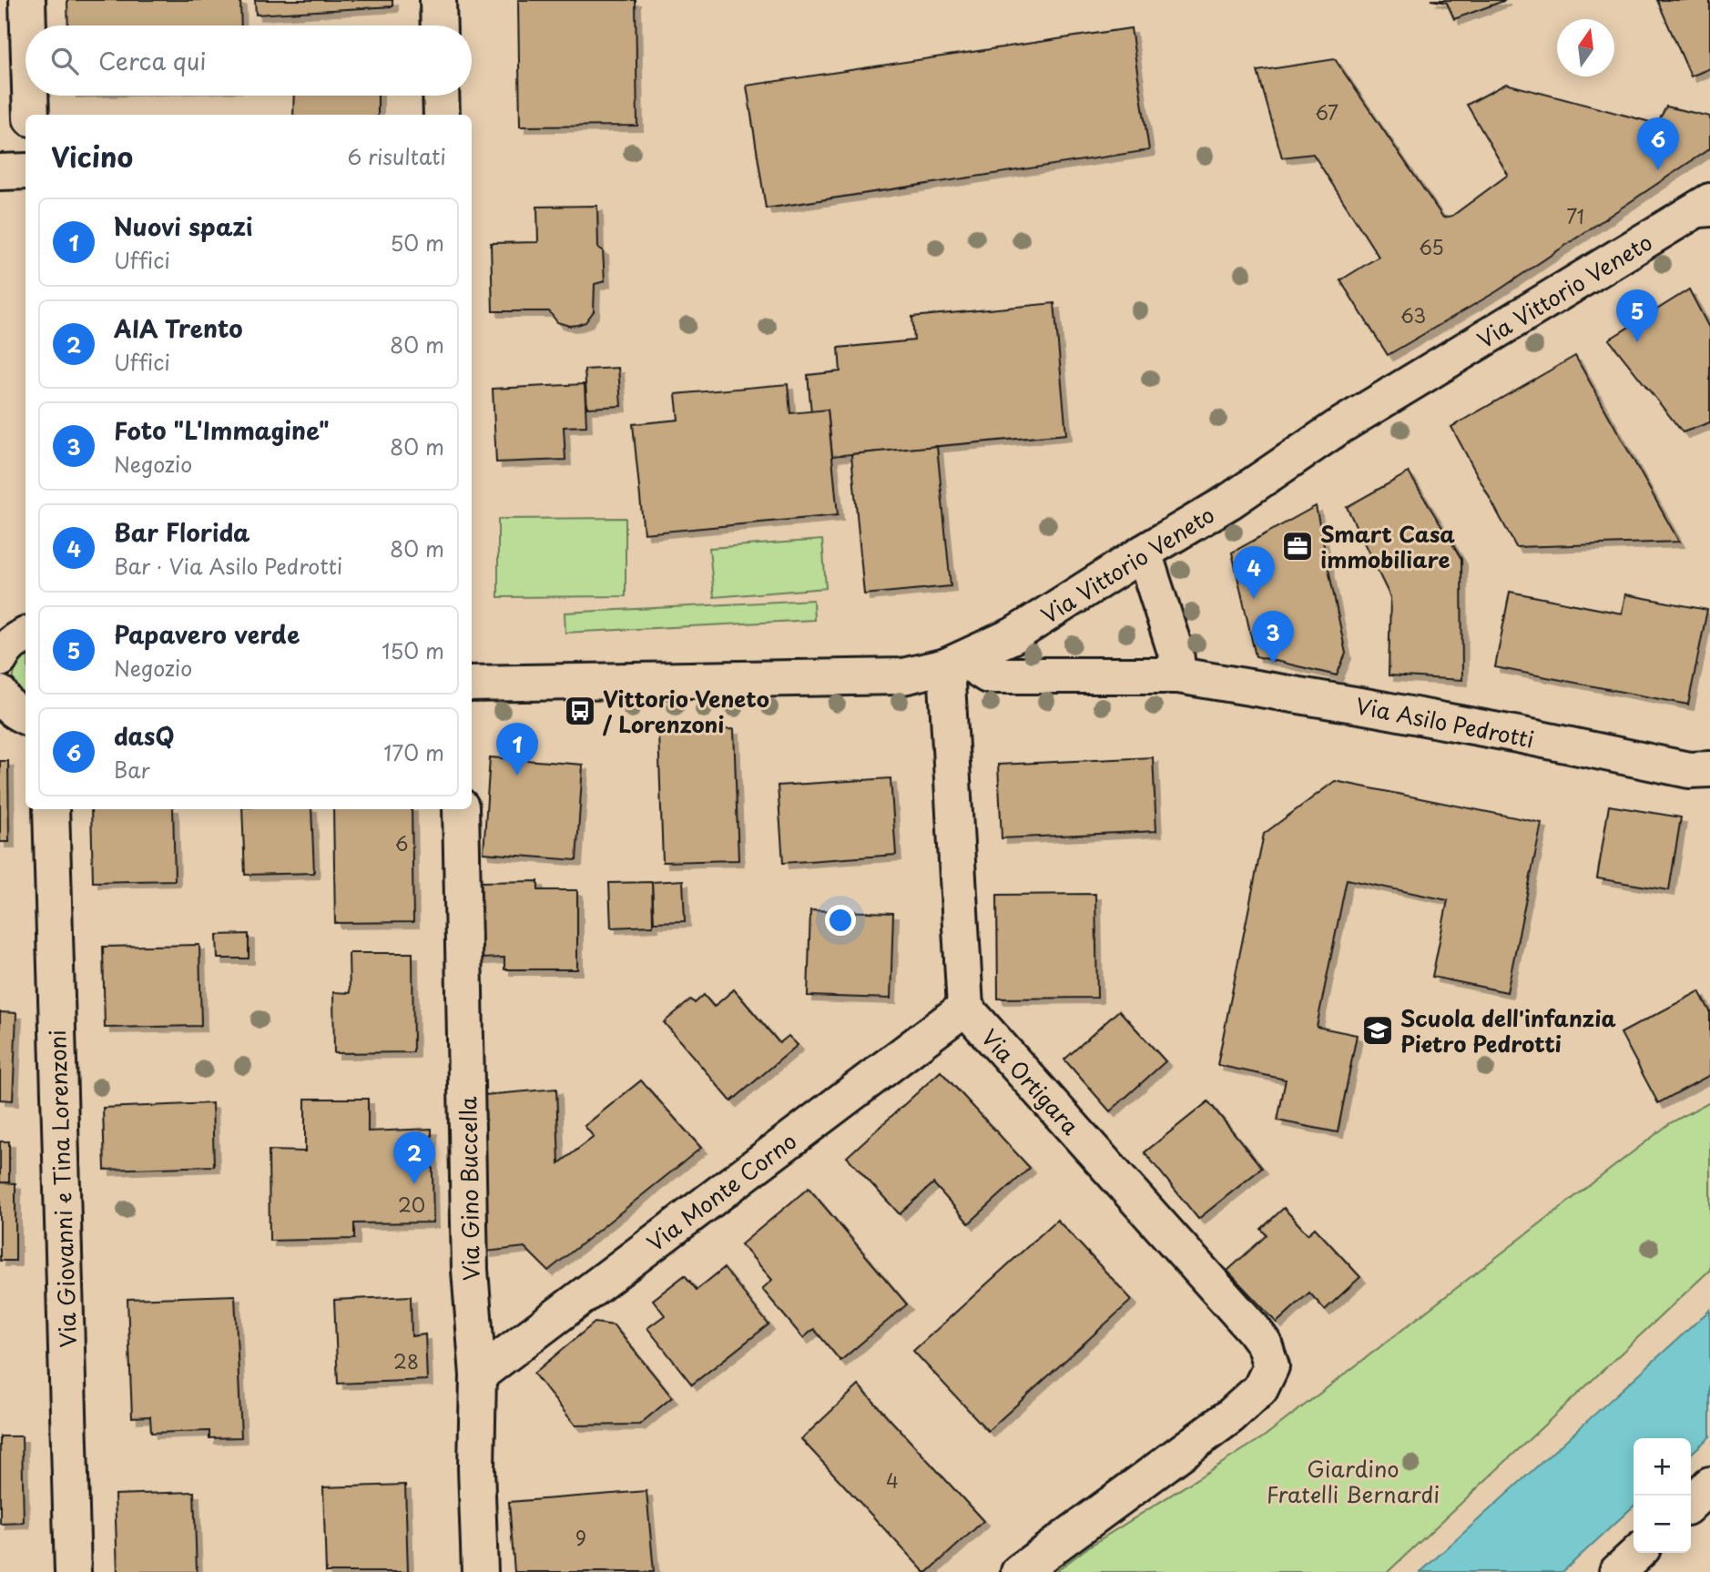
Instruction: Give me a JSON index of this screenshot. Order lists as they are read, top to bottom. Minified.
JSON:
{"streets":{"street":["Via Vittorio Veneto","Via Asilo Pedrotti","Via Ortigara","Via Giovanni e Tina Lorenzoni","Via Gino Buccella","Via Monte Corno"]},"crossings":[["Via Vittorio Veneto","Via Asilo Pedrotti"],["Via Vittorio Veneto","Via Ortigara"],["Via Asilo Pedrotti","Via Ortigara"],["Via Ortigara","Via Monte Corno"],["Via Gino Buccella","Via Monte Corno"]],"parks":["Giardino Fratelli Bernardi"],"places":{"office":["Smart Casa immobiliare"],"bus stop":["Vittorio Veneto / Lorenzoni"],"school or university":["Scuola dell'infanzia Pietro Pedrotti"]},"house_numbers":["67","71","65","63","6","20","28","4","9"],"north":"top","page":{"search":"Cerca qui","heading":["Vicino","6 risultati"],"pins":["6","5","4","3","1","2"],"list":[{"mark":"1","name":"Nuovi spazi","note":"Uffici","value":"50 m"},{"mark":"2","name":"AIA Trento","note":"Uffici","value":"80 m"},{"mark":"3","name":"Foto \"L'Immagine\"","note":"Negozio","value":"80 m"},{"mark":"4","name":"Bar Florida","note":"Bar · Via Asilo Pedrotti","value":"80 m"},{"mark":"5","name":"Papavero verde","note":"Negozio","value":"150 m"},{"mark":"6","name":"dasQ","note":"Bar","value":"170 m"}],"map_buttons":["+","−"]}}
